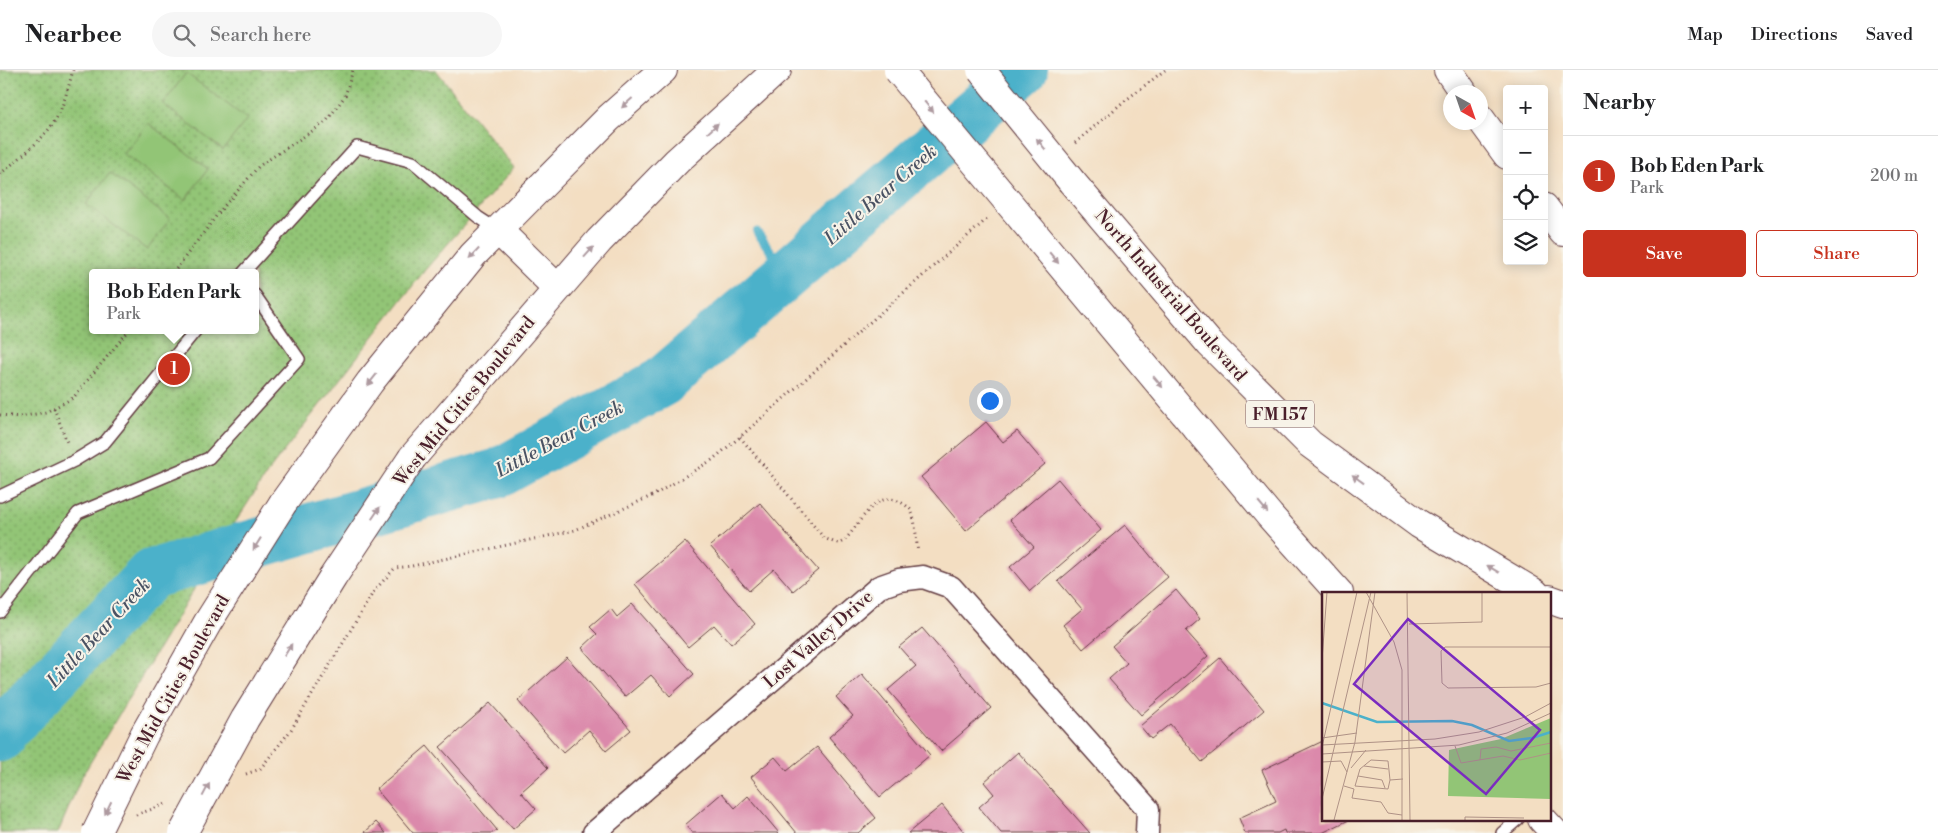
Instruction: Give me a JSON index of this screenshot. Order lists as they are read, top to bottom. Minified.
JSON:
{"streets":{"main road":["North Industrial Boulevard","West Mid Cities Boulevard","FM 157"],"street":["Lost Valley Drive"]},"water":["Little Bear Creek"],"north":"bottom right","page":{"header":"Nearbee","search":"Search here","nav":["Map","Directions","Saved"],"heading":"Nearby","map_buttons":["+","−"],"list":[{"mark":"1","name":"Bob Eden Park","note":"Park","value":"200 m"}],"buttons":["Save","Share"],"popup":["Bob Eden Park","Park"],"pins":"1"}}
